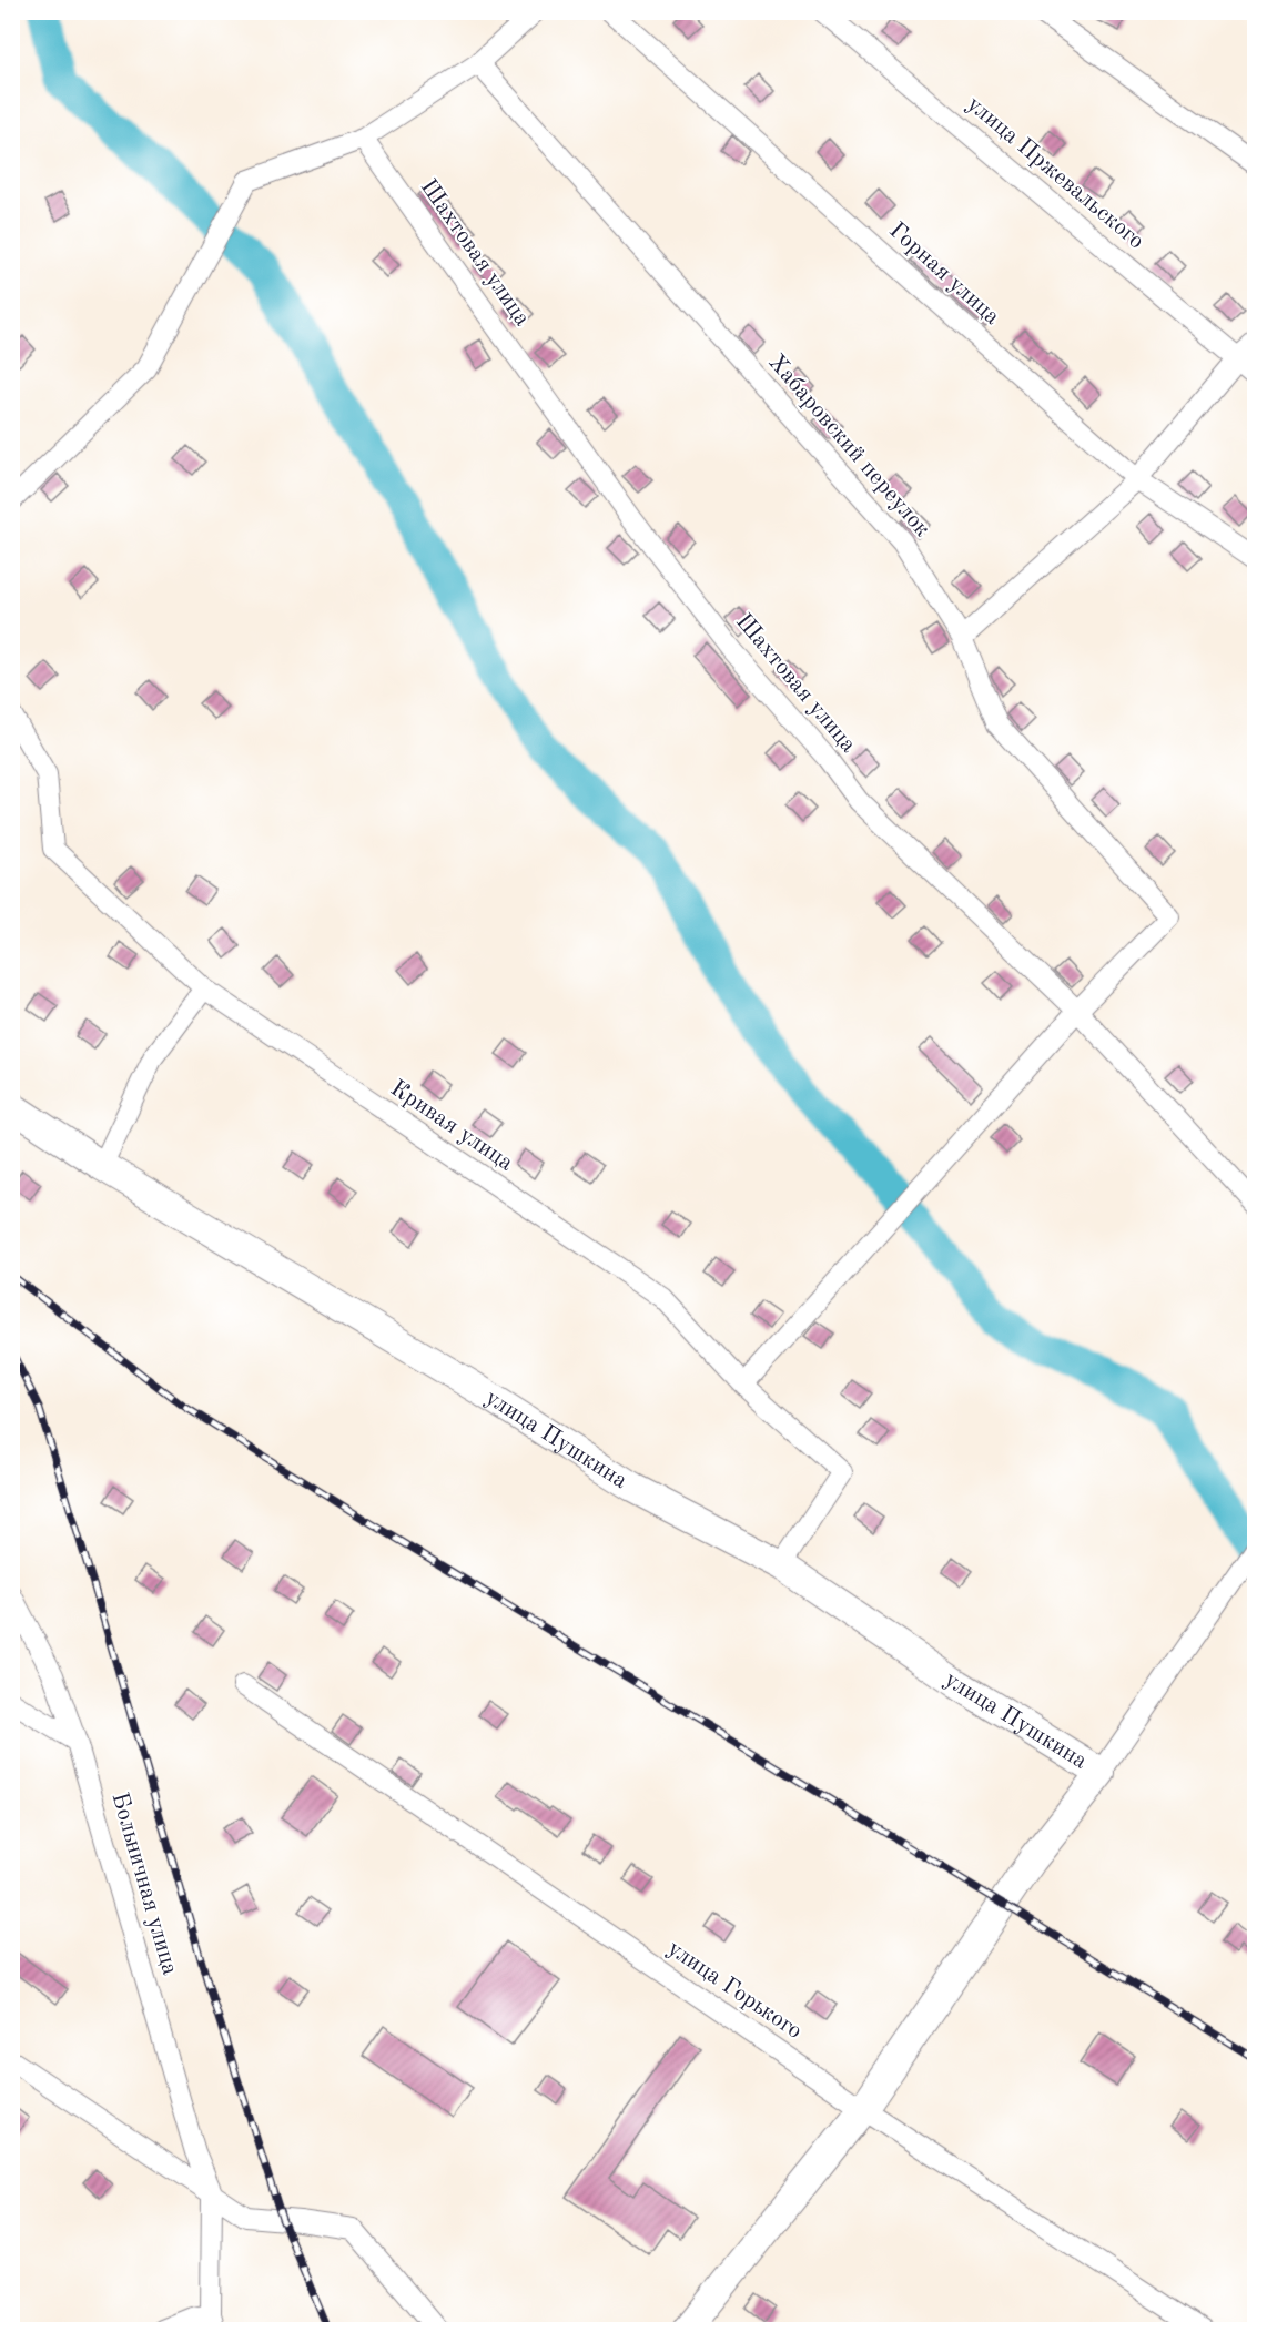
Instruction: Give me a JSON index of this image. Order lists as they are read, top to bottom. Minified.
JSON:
{"streets":{"main road":["улица Пушкина"],"street":["улица Пржевальского","Шахтовая улица","Горная улица","Хабаровский переулок","Кривая улица","Больничная улица","улица Горького"]},"crossings":[["Шахтовая улица","Хабаровский переулок"],["Кривая улица","улица Пушкина"]]}
